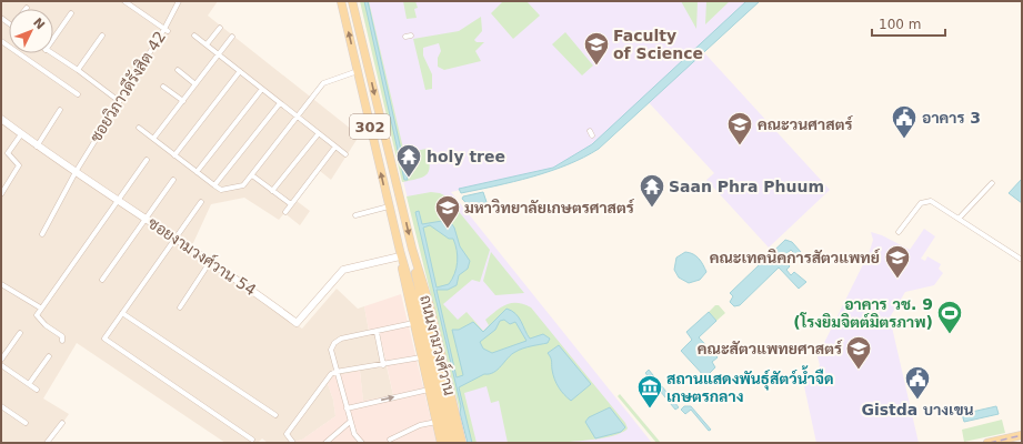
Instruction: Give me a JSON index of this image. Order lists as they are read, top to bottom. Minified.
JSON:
{"streets":{"main road":["302","ถนนงามวงศ์วาน"],"street":["ซอยวิภาวดีรังสิต 42","ซอยงามวงศ์วาน 54"]},"crossings":[["ซอยวิภาวดีรังสิต 42","ซอยงามวงศ์วาน 54"],["ซอยงามวงศ์วาน 54","ถนนงามวงศ์วาน"]],"places":{"school or university":["Faculty of Science","คณะวนศาสตร์","มหาวิทยาลัยเกษตรศาสตร์","คณะเทคนิคการสัตวแพทย์","คณะสัตวแพทยศาสตร์"],"public building":["อาคาร 3","Gistda บางเขน"],"temple":["holy tree","Saan Phra Phuum"],"sports":["อาคาร วช. 9 (โรงยิมจิตต์มิตรภาพ)"],"museum":["สถานแสดงพันธุ์สัตว์น้ำจืด เกษตรกลาง"]},"scale_bar":"100 m","north":"top right"}
